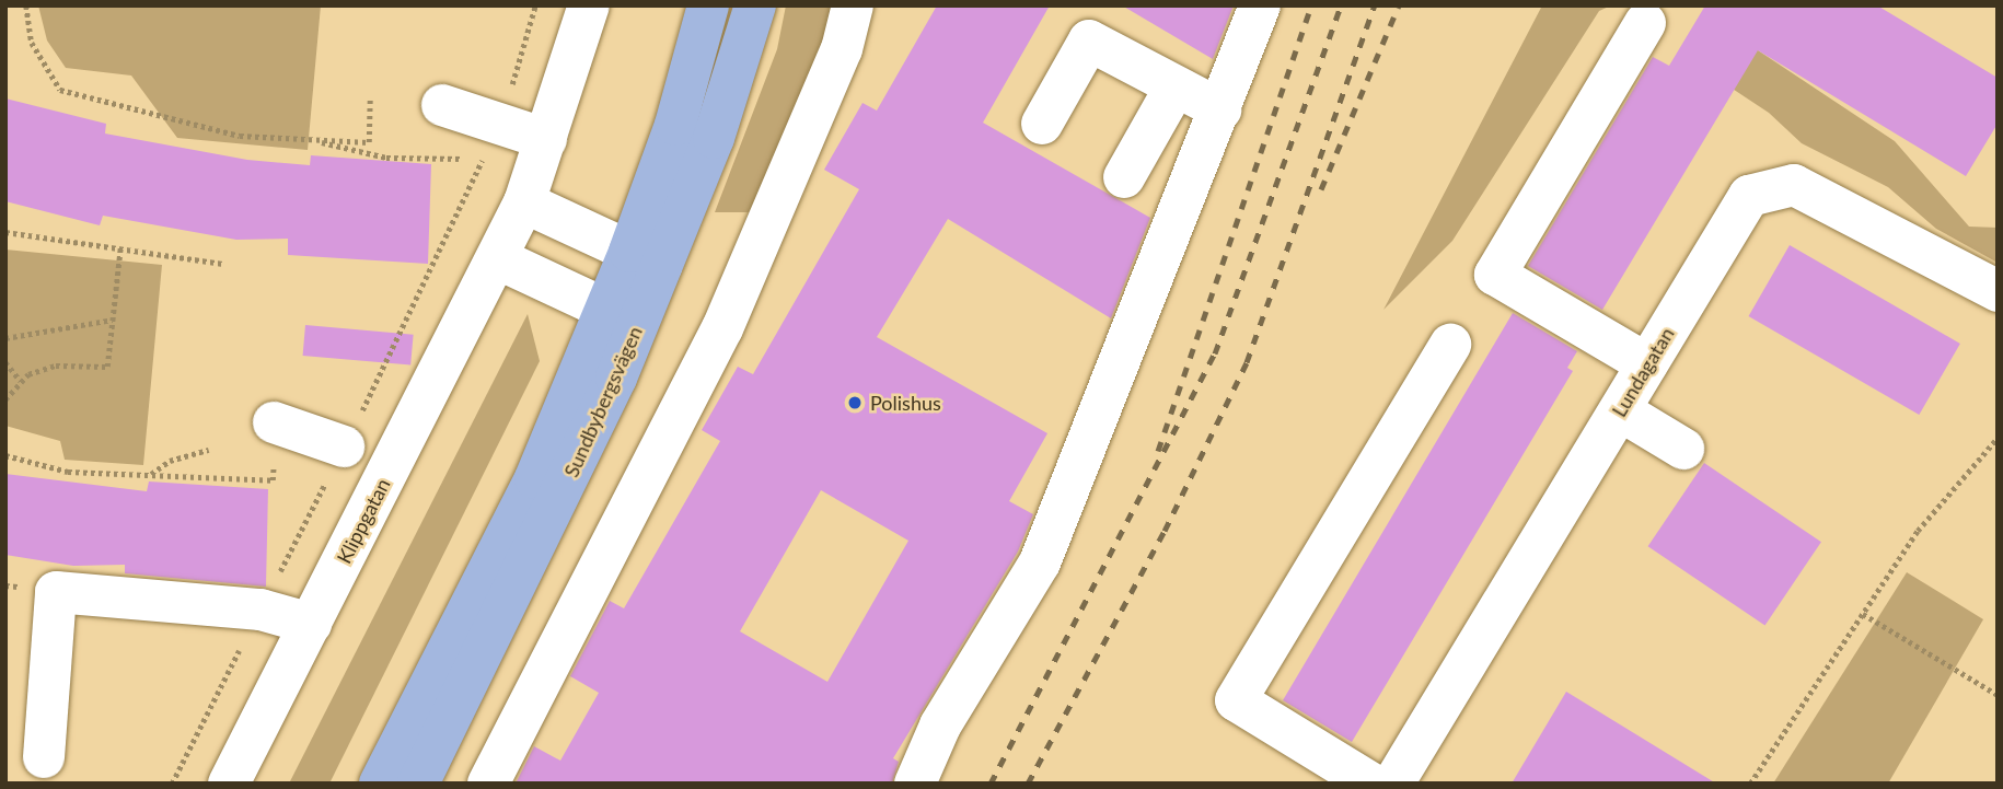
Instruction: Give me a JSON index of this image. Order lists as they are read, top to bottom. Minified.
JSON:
{"streets":{"main road":["Sundbybergsvägen"],"street":["Lundagatan","Klippgatan"]},"places":["Polishus"]}
